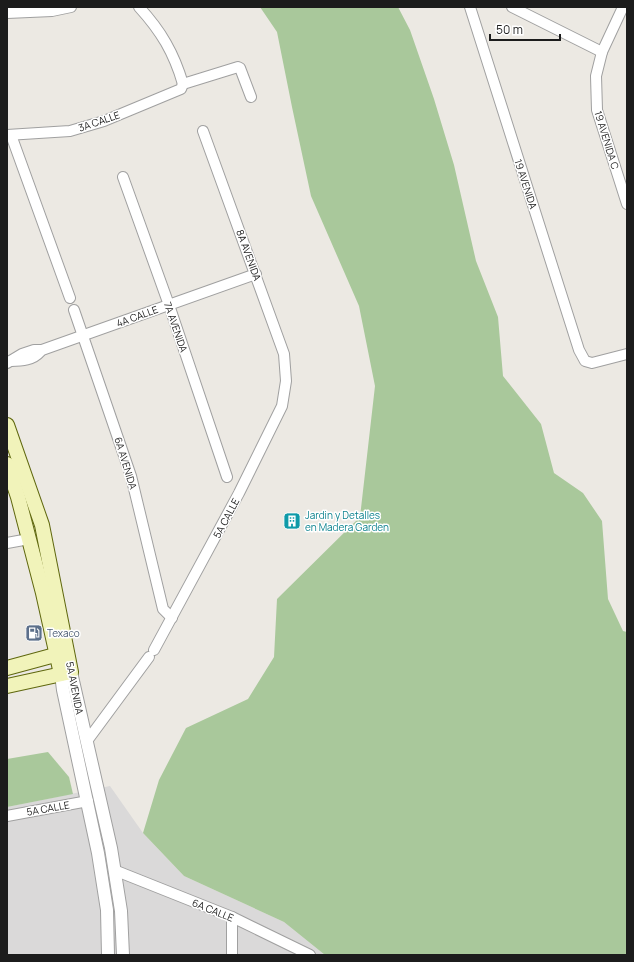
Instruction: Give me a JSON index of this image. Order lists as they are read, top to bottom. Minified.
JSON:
{"streets":{"main road":["5A AVENIDA"],"street":["3A CALLE","19 AVENIDA C","19 AVENIDA","8A AVENIDA","4A CALLE","7A AVENIDA","6A AVENIDA","5A CALLE","6A CALLE"]},"crossings":[["8A AVENIDA","4A CALLE"],["8A AVENIDA","5A CALLE"],["4A CALLE","7A AVENIDA"],["4A CALLE","6A AVENIDA"],["6A AVENIDA","5A CALLE"],["5A CALLE","5A AVENIDA"],["5A AVENIDA","6A CALLE"]],"places":{"building":["Jardin y Detalles en Madera Garden"],"fuel station":["Texaco"]},"scale_bar":"50 m"}
